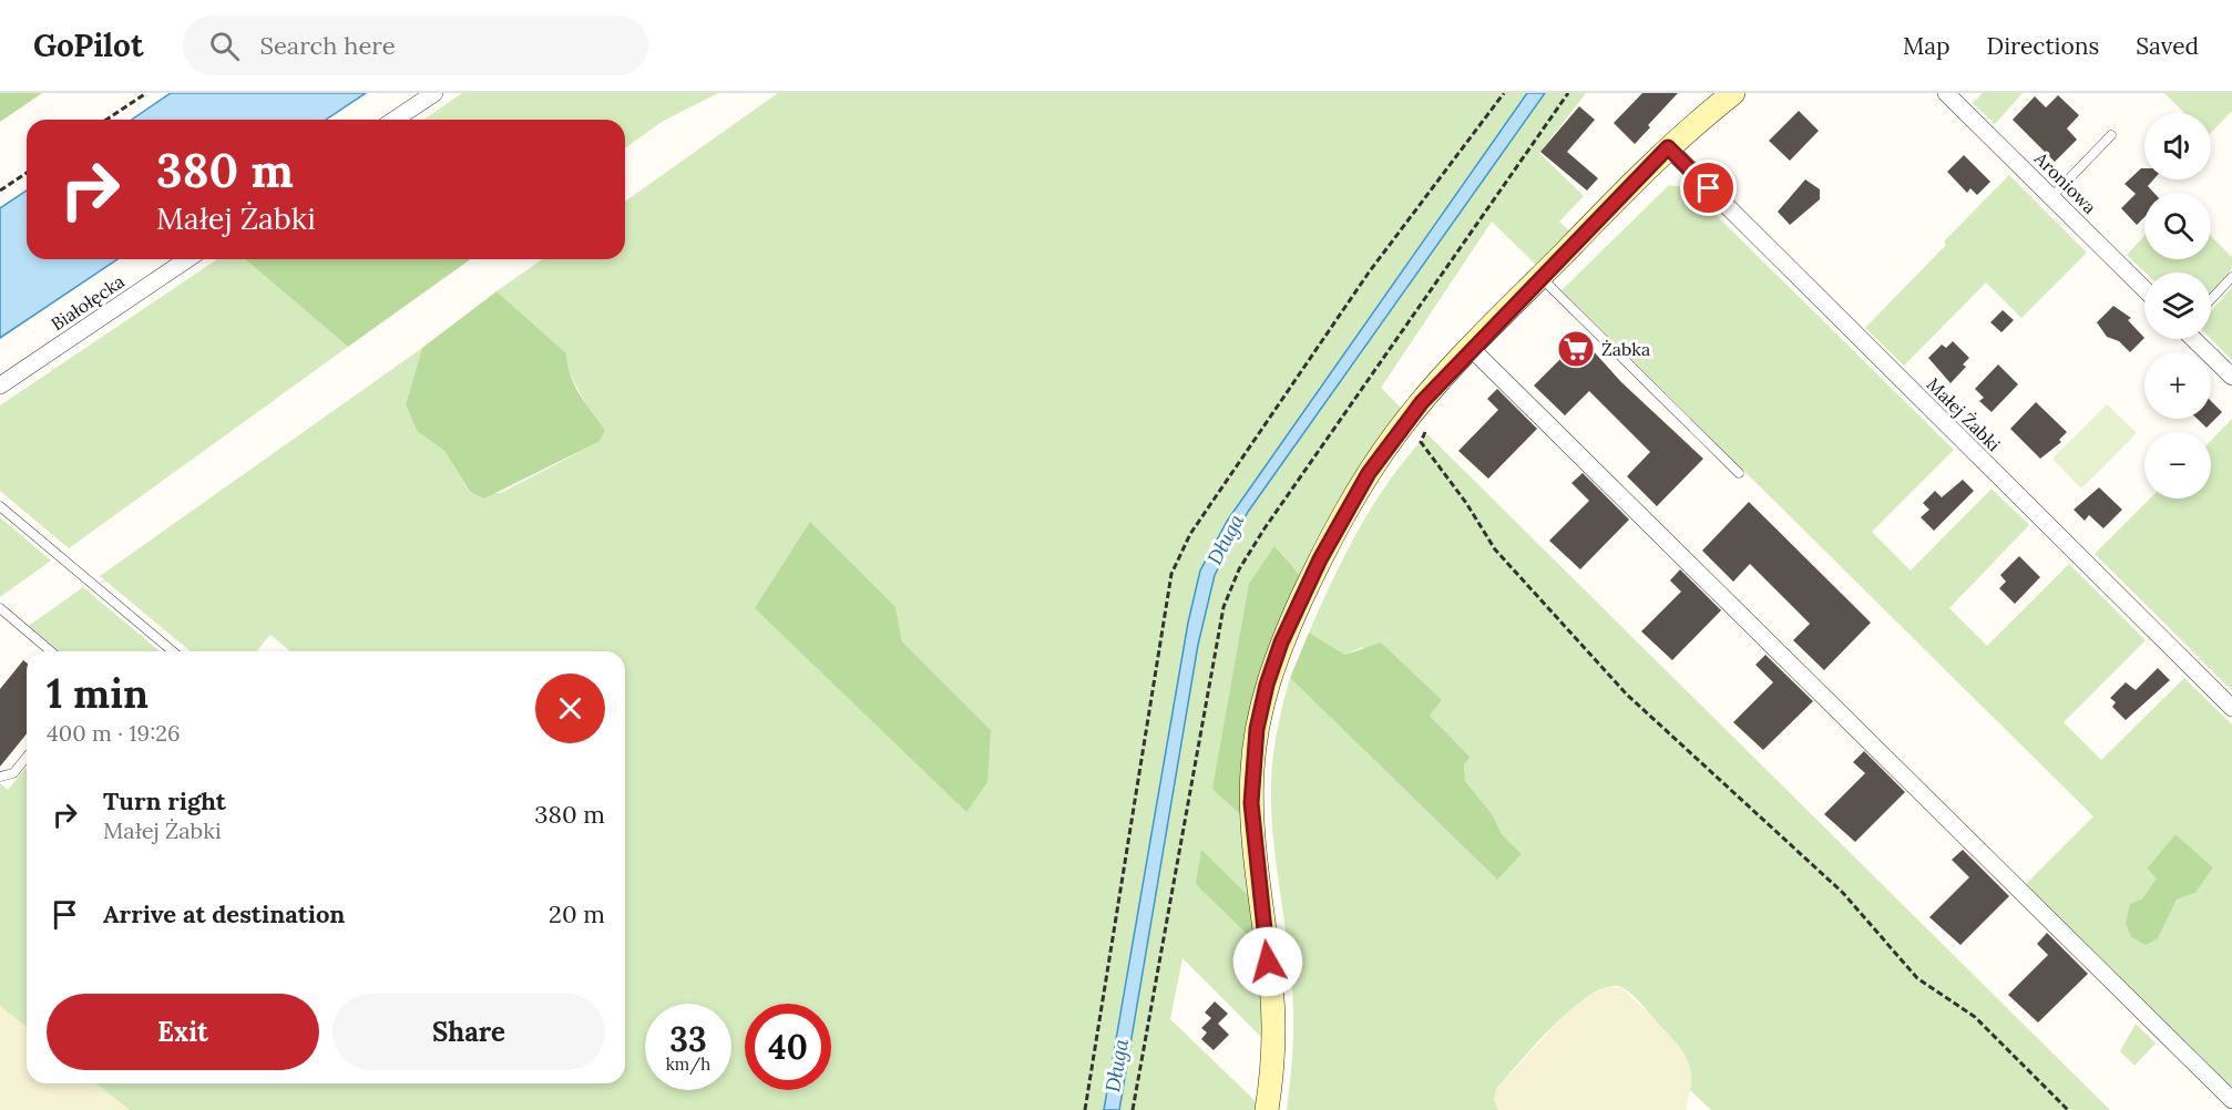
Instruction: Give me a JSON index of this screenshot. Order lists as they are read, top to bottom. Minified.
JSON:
{"streets":{"street":["Aroniowa","Białołęcka","Małej Żabki"]},"water":["Długa"],"places":{"supermarket":["Żabka"]},"page":{"header":"GoPilot","search":"Search here","nav":["Map","Directions","Saved"],"map_buttons":["+","−"],"turn":["380 m","Małej Żabki"],"heading":["1 min","400 m · 19:26"],"list":[{"name":"Turn right","note":"Małej Żabki","value":"380 m"},{"name":"Arrive at destination","value":"20 m"}],"buttons":["Exit","Share"],"speed":"33 km/h","limit":"40"}}
